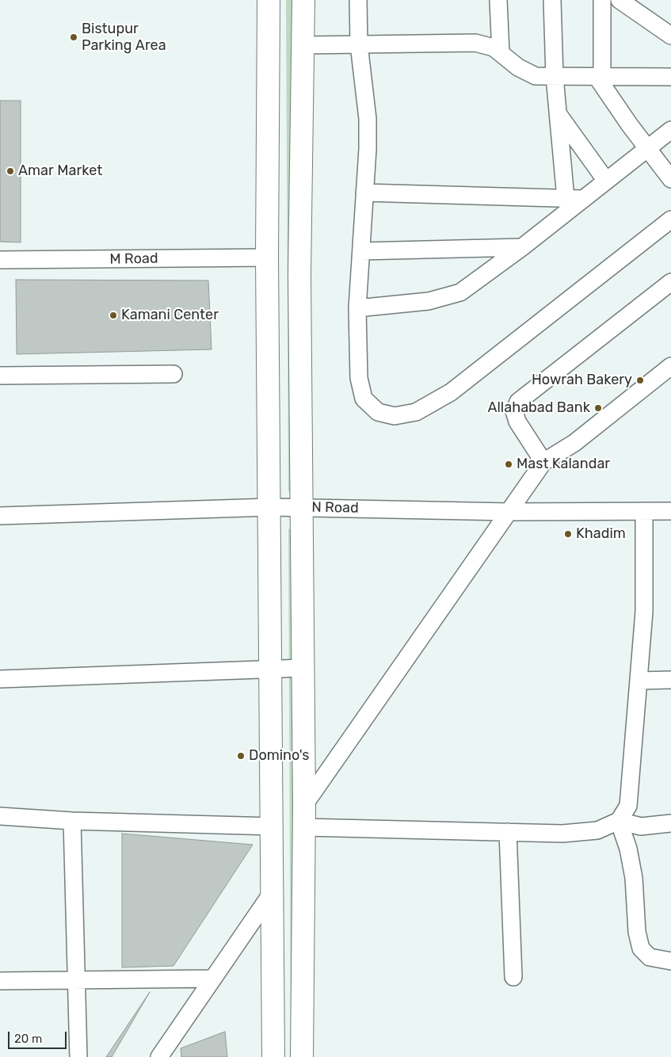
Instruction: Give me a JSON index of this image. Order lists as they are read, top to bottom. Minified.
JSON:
{"streets":{"street":["M Road","N Road"]},"places":["Bistupur Parking Area","Amar Market","Kamani Center","Howrah Bakery","Allahabad Bank","Mast Kalandar","Khadim","Domino's"],"scale_bar":"20 m"}
